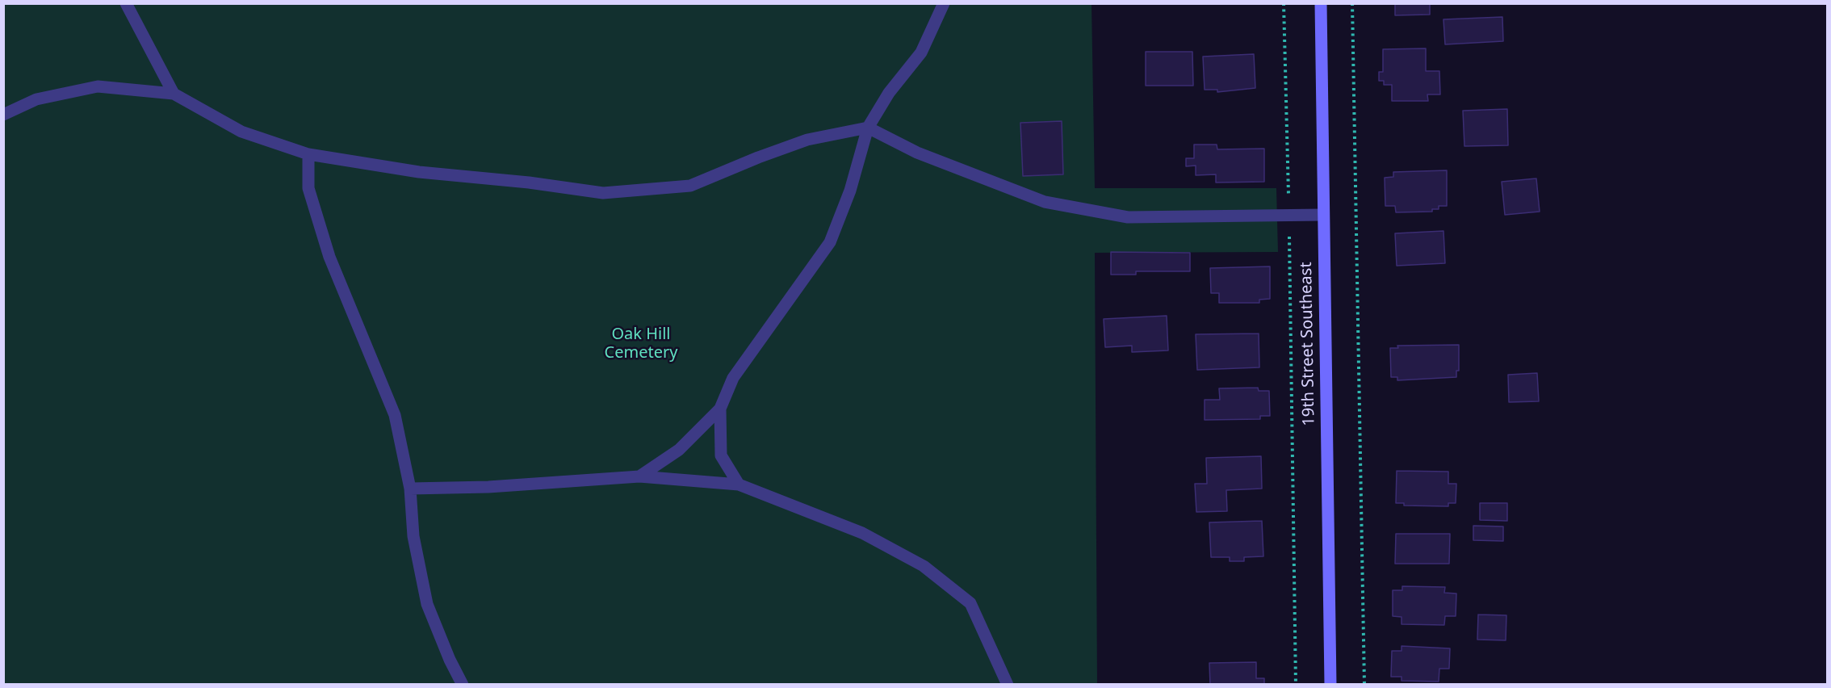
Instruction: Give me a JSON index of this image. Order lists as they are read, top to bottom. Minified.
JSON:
{"streets":{"main road":["19th Street Southeast"]},"parks":["Oak Hill Cemetery"]}
